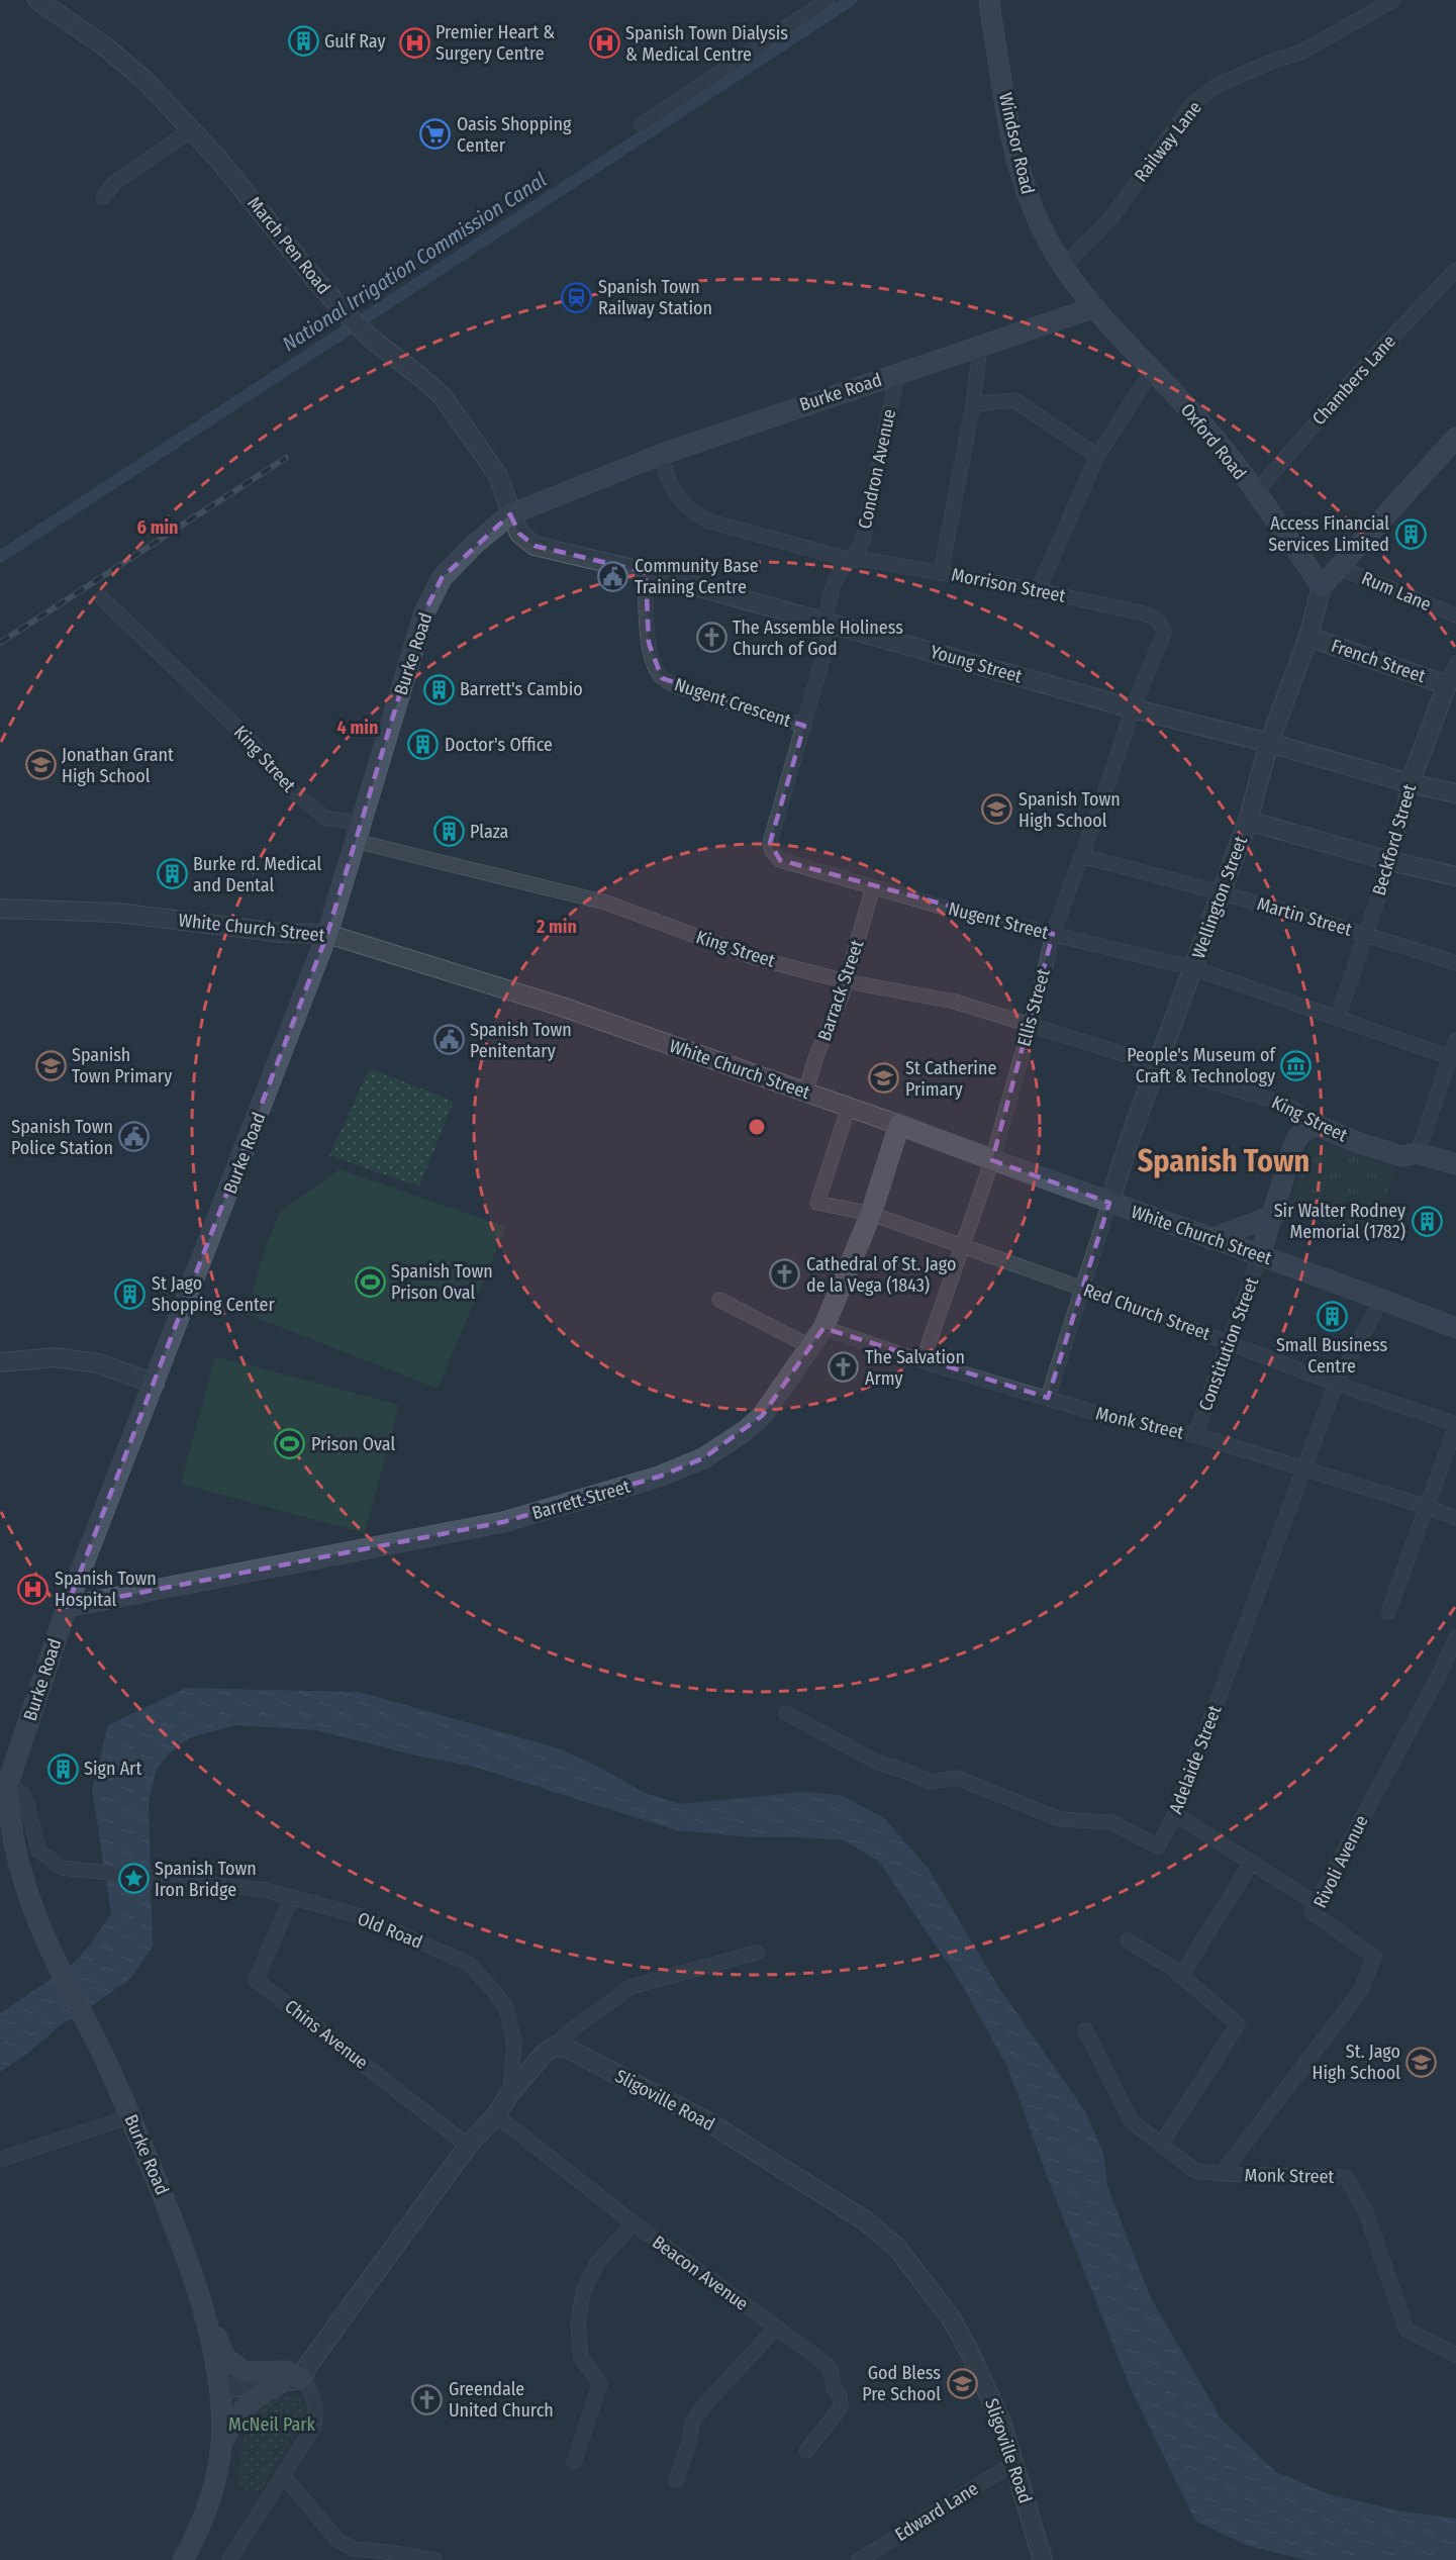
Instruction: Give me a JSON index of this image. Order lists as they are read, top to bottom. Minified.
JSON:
{"streets":{"main road":["Windsor Road","Burke Road","Oxford Road","King Street","Wellington Street","White Church Street","Constitution Street","Barrett Street"],"street":["Railway Lane","March Pen Road","Chambers Lane","Condron Avenue","Morrison Street","Rum Lane","French Street","Young Street","Nugent Crescent","Beckford Street","Martin Street","Nugent Street","Barrack Street","Ellis Street","Red Church Street","Monk Street","Adelaide Street","Rivoli Avenue","Old Road","Chins Avenue","Sligoville Road","Beacon Avenue","Edward Lane"]},"crossings":[["Railway Lane","Windsor Road"],["Windsor Road","Burke Road"],["Windsor Road","Oxford Road"],["March Pen Road","Burke Road"],["March Pen Road","Young Street"],["Chambers Lane","Oxford Road"],["Burke Road","Oxford Road"],["Burke Road","Condron Avenue"],["Burke Road","Morrison Street"],["Burke Road","Young Street"],["Burke Road","King Street"],["Burke Road","White Church Street"],["Burke Road","Barrett Street"],["Burke Road","Old Road"],["Oxford Road","Wellington Street"],["Condron Avenue","Morrison Street"],["Morrison Street","Ellis Street"],["Rum Lane","Wellington Street"],["French Street","Beckford Street"],["French Street","Wellington Street"],["Young Street","Nugent Crescent"],["Young Street","Beckford Street"],["Young Street","Wellington Street"],["Young Street","Nugent Street"],["Young Street","Ellis Street"],["Nugent Crescent","Nugent Street"],["King Street","Wellington Street"],["King Street","Barrack Street"],["King Street","Ellis Street"],["King Street","Constitution Street"],["Beckford Street","Martin Street"],["Beckford Street","Nugent Street"],["Wellington Street","Martin Street"],["Wellington Street","Nugent Street"],["Wellington Street","White Church Street"],["Wellington Street","Red Church Street"],["Wellington Street","Monk Street"],["Martin Street","Ellis Street"],["Nugent Street","Barrack Street"],["Nugent Street","Ellis Street"],["White Church Street","Barrack Street"],["White Church Street","Ellis Street"],["White Church Street","Red Church Street"],["White Church Street","Constitution Street"],["White Church Street","Barrett Street"],["White Church Street","Adelaide Street"],["Ellis Street","Red Church Street"],["Ellis Street","Monk Street"],["Red Church Street","Constitution Street"],["Red Church Street","Barrett Street"],["Red Church Street","Adelaide Street"],["Constitution Street","Monk Street"],["Monk Street","Barrett Street"],["Monk Street","Adelaide Street"],["Monk Street","Rivoli Avenue"],["Old Road","Chins Avenue"],["Sligoville Road","Edward Lane"]],"districts":["Spanish Town"],"water":["National Irrigation Commission Canal"],"parks":["McNeil Park"],"places":{"building":["Gulf Ray","Access Financial Services Limited","Barrett's Cambio","Doctor's Office","Plaza","Burke rd. Medical and Dental","Sir Walter Rodney Memorial (1782)","St Jago Shopping Center","Small Business Centre","Sign Art"],"hospital":["Premier Heart & Surgery Centre","Spanish Town Dialysis & Medical Centre","Spanish Town Hospital"],"supermarket":["Oasis Shopping Center"],"station":["Spanish Town Railway Station"],"public building":["Community Base Training Centre","Spanish Town Penitentary","Spanish Town Police Station"],"church":["The Assemble Holiness Church of God","Cathedral of St. Jago de la Vega (1843)","The Salvation Army","Greendale United Church"],"school or university":["Jonathan Grant High School","Spanish Town High School","Spanish Town Primary","St Catherine Primary","St. Jago High School","God Bless Pre School"],"museum":["People's Museum of Craft & Technology"],"sports":["Spanish Town Prison Oval","Prison Oval"],"place":["Spanish Town Iron Bridge"]},"rings":["6 min","4 min","2 min"]}
